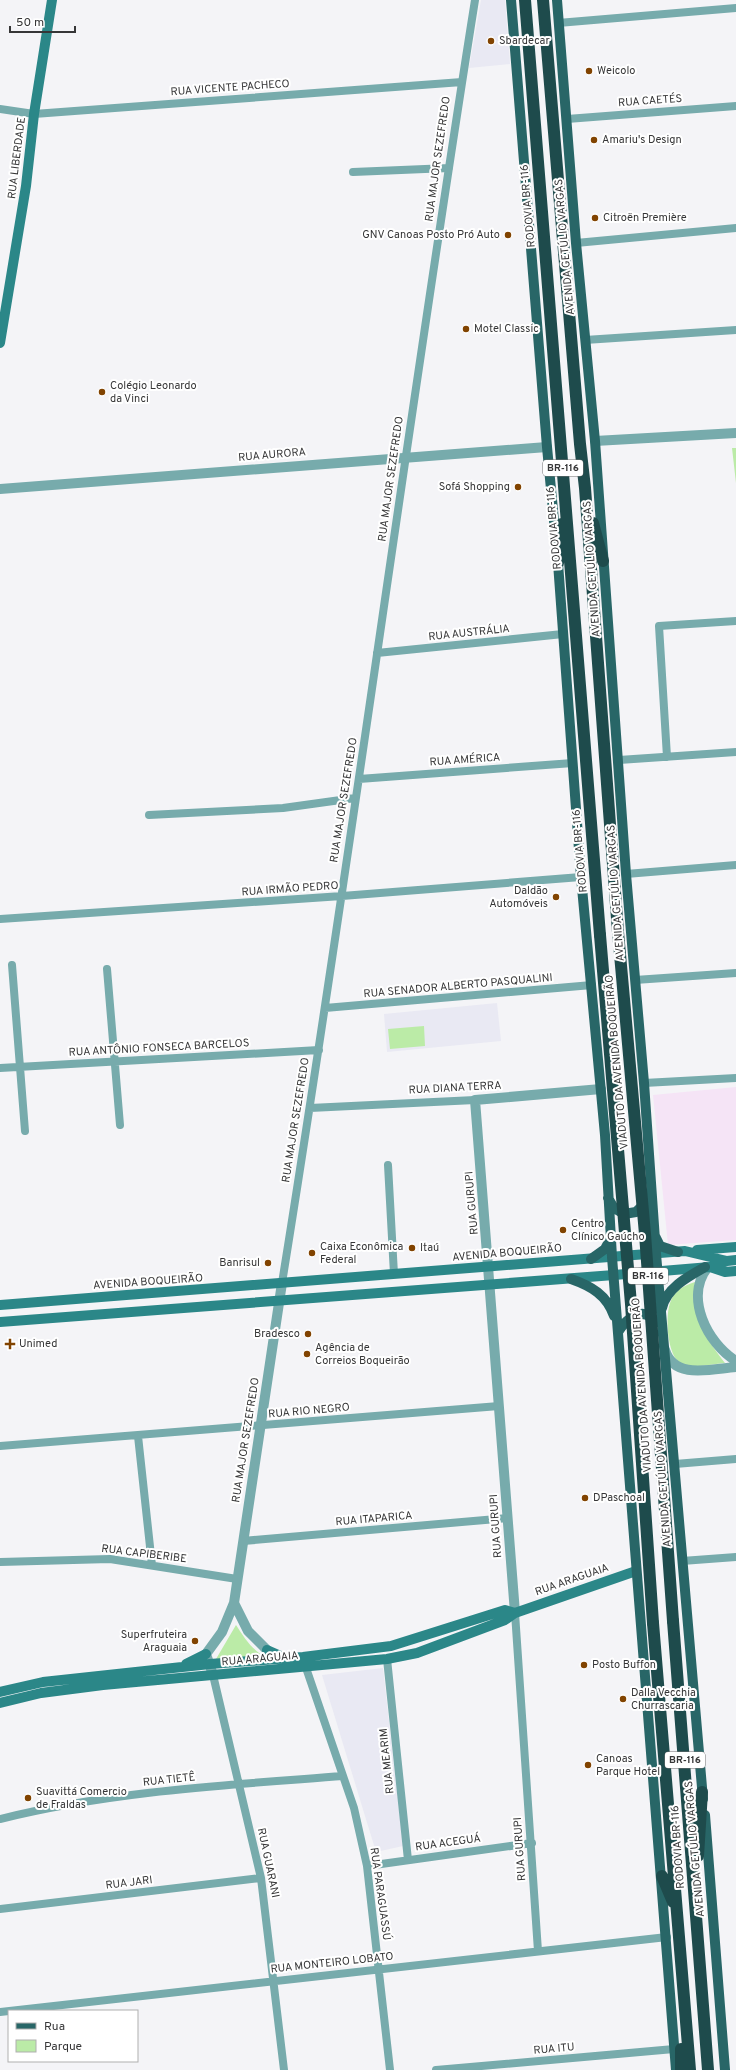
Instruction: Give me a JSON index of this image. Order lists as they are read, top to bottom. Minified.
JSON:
{"streets":{"highway":["RODOVIA BR-116","BR-116","VIADUTO DA AVENIDA BOQUEIRÃO"],"main road":["RUA LIBERDADE","AVENIDA GETÚLIO VARGAS","AVENIDA BOQUEIRÃO","RUA ARAGUAIA"],"street":["RUA VICENTE PACHECO","RUA CAETÉS","RUA MAJOR SEZEFREDO","RUA AURORA","RUA AUSTRÁLIA","RUA AMÉRICA","RUA IRMÃO PEDRO","RUA SENADOR ALBERTO PASQUALINI","RUA ANTÔNIO FONSECA BARCELOS","RUA DIANA TERRA","RUA GURUPI","RUA RIO NEGRO","RUA ITAPARICA","RUA CAPIBERIBE","RUA MEARIM","RUA TIETÊ","RUA ACEGUÁ","RUA GUARANI","RUA JARI","RUA PARAGUASSÚ","RUA MONTEIRO LOBATO","RUA ITU"]},"crossings":[["RUA VICENTE PACHECO","RUA LIBERDADE"],["RUA VICENTE PACHECO","RUA MAJOR SEZEFREDO"],["RUA CAETÉS","AVENIDA GETÚLIO VARGAS"],["RUA MAJOR SEZEFREDO","RUA AURORA"],["RUA MAJOR SEZEFREDO","RUA AUSTRÁLIA"],["RUA MAJOR SEZEFREDO","RUA AMÉRICA"],["RUA MAJOR SEZEFREDO","RUA IRMÃO PEDRO"],["RUA MAJOR SEZEFREDO","RUA SENADOR ALBERTO PASQUALINI"],["RUA MAJOR SEZEFREDO","RUA ANTÔNIO FONSECA BARCELOS"],["RUA MAJOR SEZEFREDO","RUA DIANA TERRA"],["RUA MAJOR SEZEFREDO","AVENIDA BOQUEIRÃO"],["RUA MAJOR SEZEFREDO","RUA RIO NEGRO"],["RUA MAJOR SEZEFREDO","RUA ITAPARICA"],["RUA MAJOR SEZEFREDO","RUA CAPIBERIBE"],["RODOVIA BR-116","BR-116"],["RODOVIA BR-116","VIADUTO DA AVENIDA BOQUEIRÃO"],["AVENIDA GETÚLIO VARGAS","BR-116"],["AVENIDA GETÚLIO VARGAS","AVENIDA BOQUEIRÃO"],["BR-116","VIADUTO DA AVENIDA BOQUEIRÃO"],["RUA DIANA TERRA","RUA GURUPI"],["RUA GURUPI","AVENIDA BOQUEIRÃO"],["RUA GURUPI","RUA RIO NEGRO"],["RUA GURUPI","RUA ITAPARICA"],["RUA GURUPI","RUA ARAGUAIA"],["RUA GURUPI","RUA ACEGUÁ"],["RUA GURUPI","RUA MONTEIRO LOBATO"],["RUA ARAGUAIA","RUA MEARIM"],["RUA ARAGUAIA","RUA GUARANI"],["RUA ARAGUAIA","RUA PARAGUASSÚ"],["RUA MEARIM","RUA ACEGUÁ"],["RUA TIETÊ","RUA GUARANI"],["RUA TIETÊ","RUA PARAGUASSÚ"],["RUA ACEGUÁ","RUA PARAGUASSÚ"],["RUA GUARANI","RUA JARI"],["RUA GUARANI","RUA MONTEIRO LOBATO"],["RUA PARAGUASSÚ","RUA MONTEIRO LOBATO"]],"places":{"other":["Sbardecar","Weicolo","Amariu's Design","Citroën Première","GNV Canoas Posto Pró Auto","Motel Classic","Colégio Leonardo da Vinci","Sofá Shopping","Daldão Automóveis","Centro Clínico Gaúcho","Itaú","Caixa Econômica Federal","Banrisul","Bradesco","Agência de Correios Boqueirão","DPaschoal","Superfruteira Araguaia","Posto Buffon","Dalla Vecchia Churrascaria","Canoas Parque Hotel","Suavittá Comercio de Fraldas"],"health":["Unimed"]},"legend":["Rua","Parque"],"scale_bar":"50 m"}
